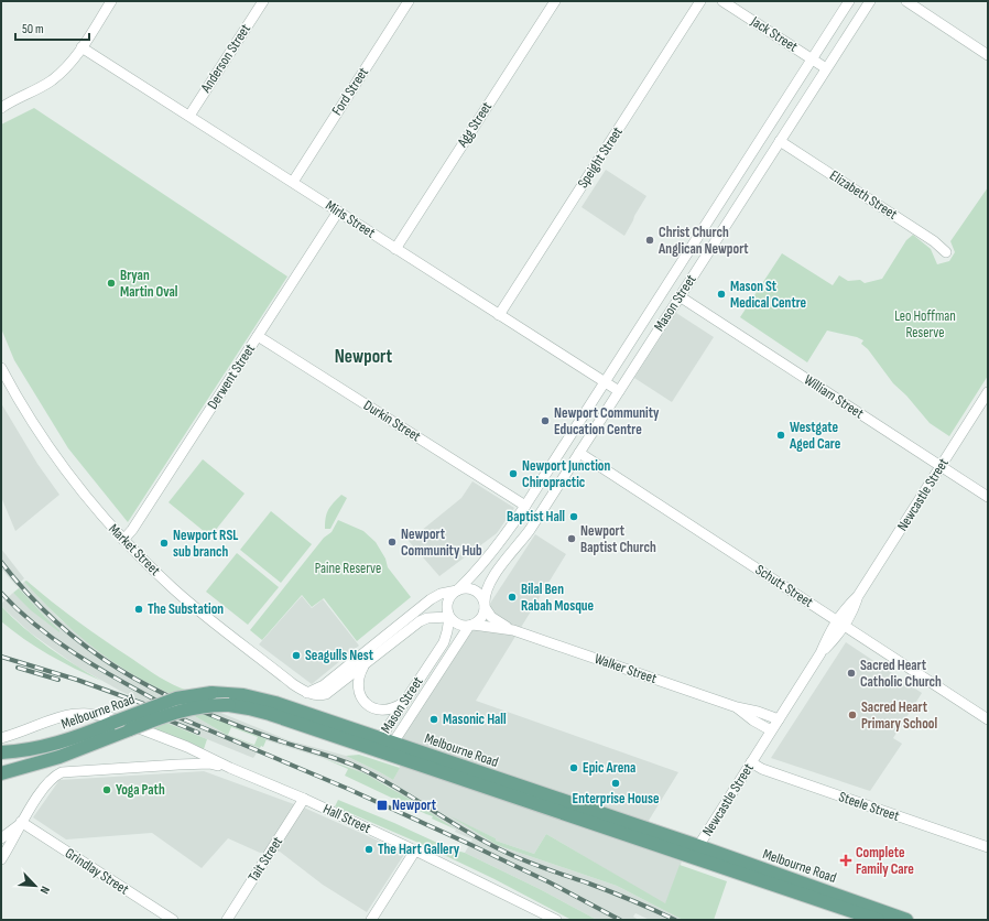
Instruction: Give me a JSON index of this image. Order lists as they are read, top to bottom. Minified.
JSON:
{"streets":{"main road":["Melbourne Road"],"street":["Jack Street","Anderson Street","Ford Street","Agg Street","Speight Street","Elizabeth Street","Mirls Street","Mason Street","Derwent Street","William Street","Durkin Street","Newcastle Street","Market Street","Schutt Street","Walker Street","Steele Street","Hall Street","Tait Street","Grindlay Street"]},"crossings":[["Jack Street","Mason Street"],["Anderson Street","Mirls Street"],["Ford Street","Mirls Street"],["Agg Street","Mirls Street"],["Speight Street","Mirls Street"],["Elizabeth Street","Mason Street"],["Mirls Street","Mason Street"],["Mirls Street","Derwent Street"],["Mason Street","William Street"],["Mason Street","Durkin Street"],["Mason Street","Schutt Street"],["Mason Street","Walker Street"],["Mason Street","Melbourne Road"],["Derwent Street","Durkin Street"],["Derwent Street","Market Street"],["William Street","Newcastle Street"],["Newcastle Street","Schutt Street"],["Newcastle Street","Walker Street"],["Newcastle Street","Melbourne Road"],["Newcastle Street","Steele Street"],["Hall Street","Tait Street"],["Hall Street","Grindlay Street"]],"districts":["Newport"],"parks":["Leo Hoffman Reserve","Paine Reserve"],"places":{"other":["Christ Church Anglican Newport","Bryan Martin Oval","Mason St Medical Centre","Newport Community Education Centre","Westgate Aged Care","Newport Junction Chiropractic","Baptist Hall","Newport Baptist Church","Newport Community Hub","Newport RSL sub branch","Bilal Ben Rabah Mosque","The Substation","Seagulls Nest","Sacred Heart Catholic Church","Sacred Heart Primary School","Masonic Hall","Epic Arena","Enterprise House","Yoga Path","The Hart Gallery"],"transit":["Newport"],"health":["Complete Family Care"]},"scale_bar":"50 m","north":"bottom right"}
